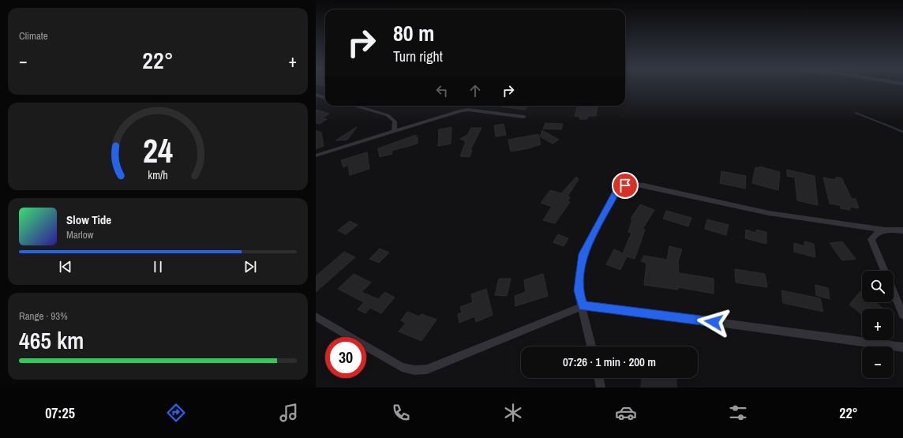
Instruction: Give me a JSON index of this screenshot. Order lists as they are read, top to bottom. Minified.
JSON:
{"page":{"tile":["Climate",["Range · 93%","465 km"]],"turn":["80 m","Turn right"],"heat":["−","22°","+"],"song":["Slow Tide","Marlow"],"map_buttons":["+","−"],"limit":"30","trip":"07:26 · 1 min · 200 m","tabs":["07:25","22°"],"gauge":["24","km/h"]}}
